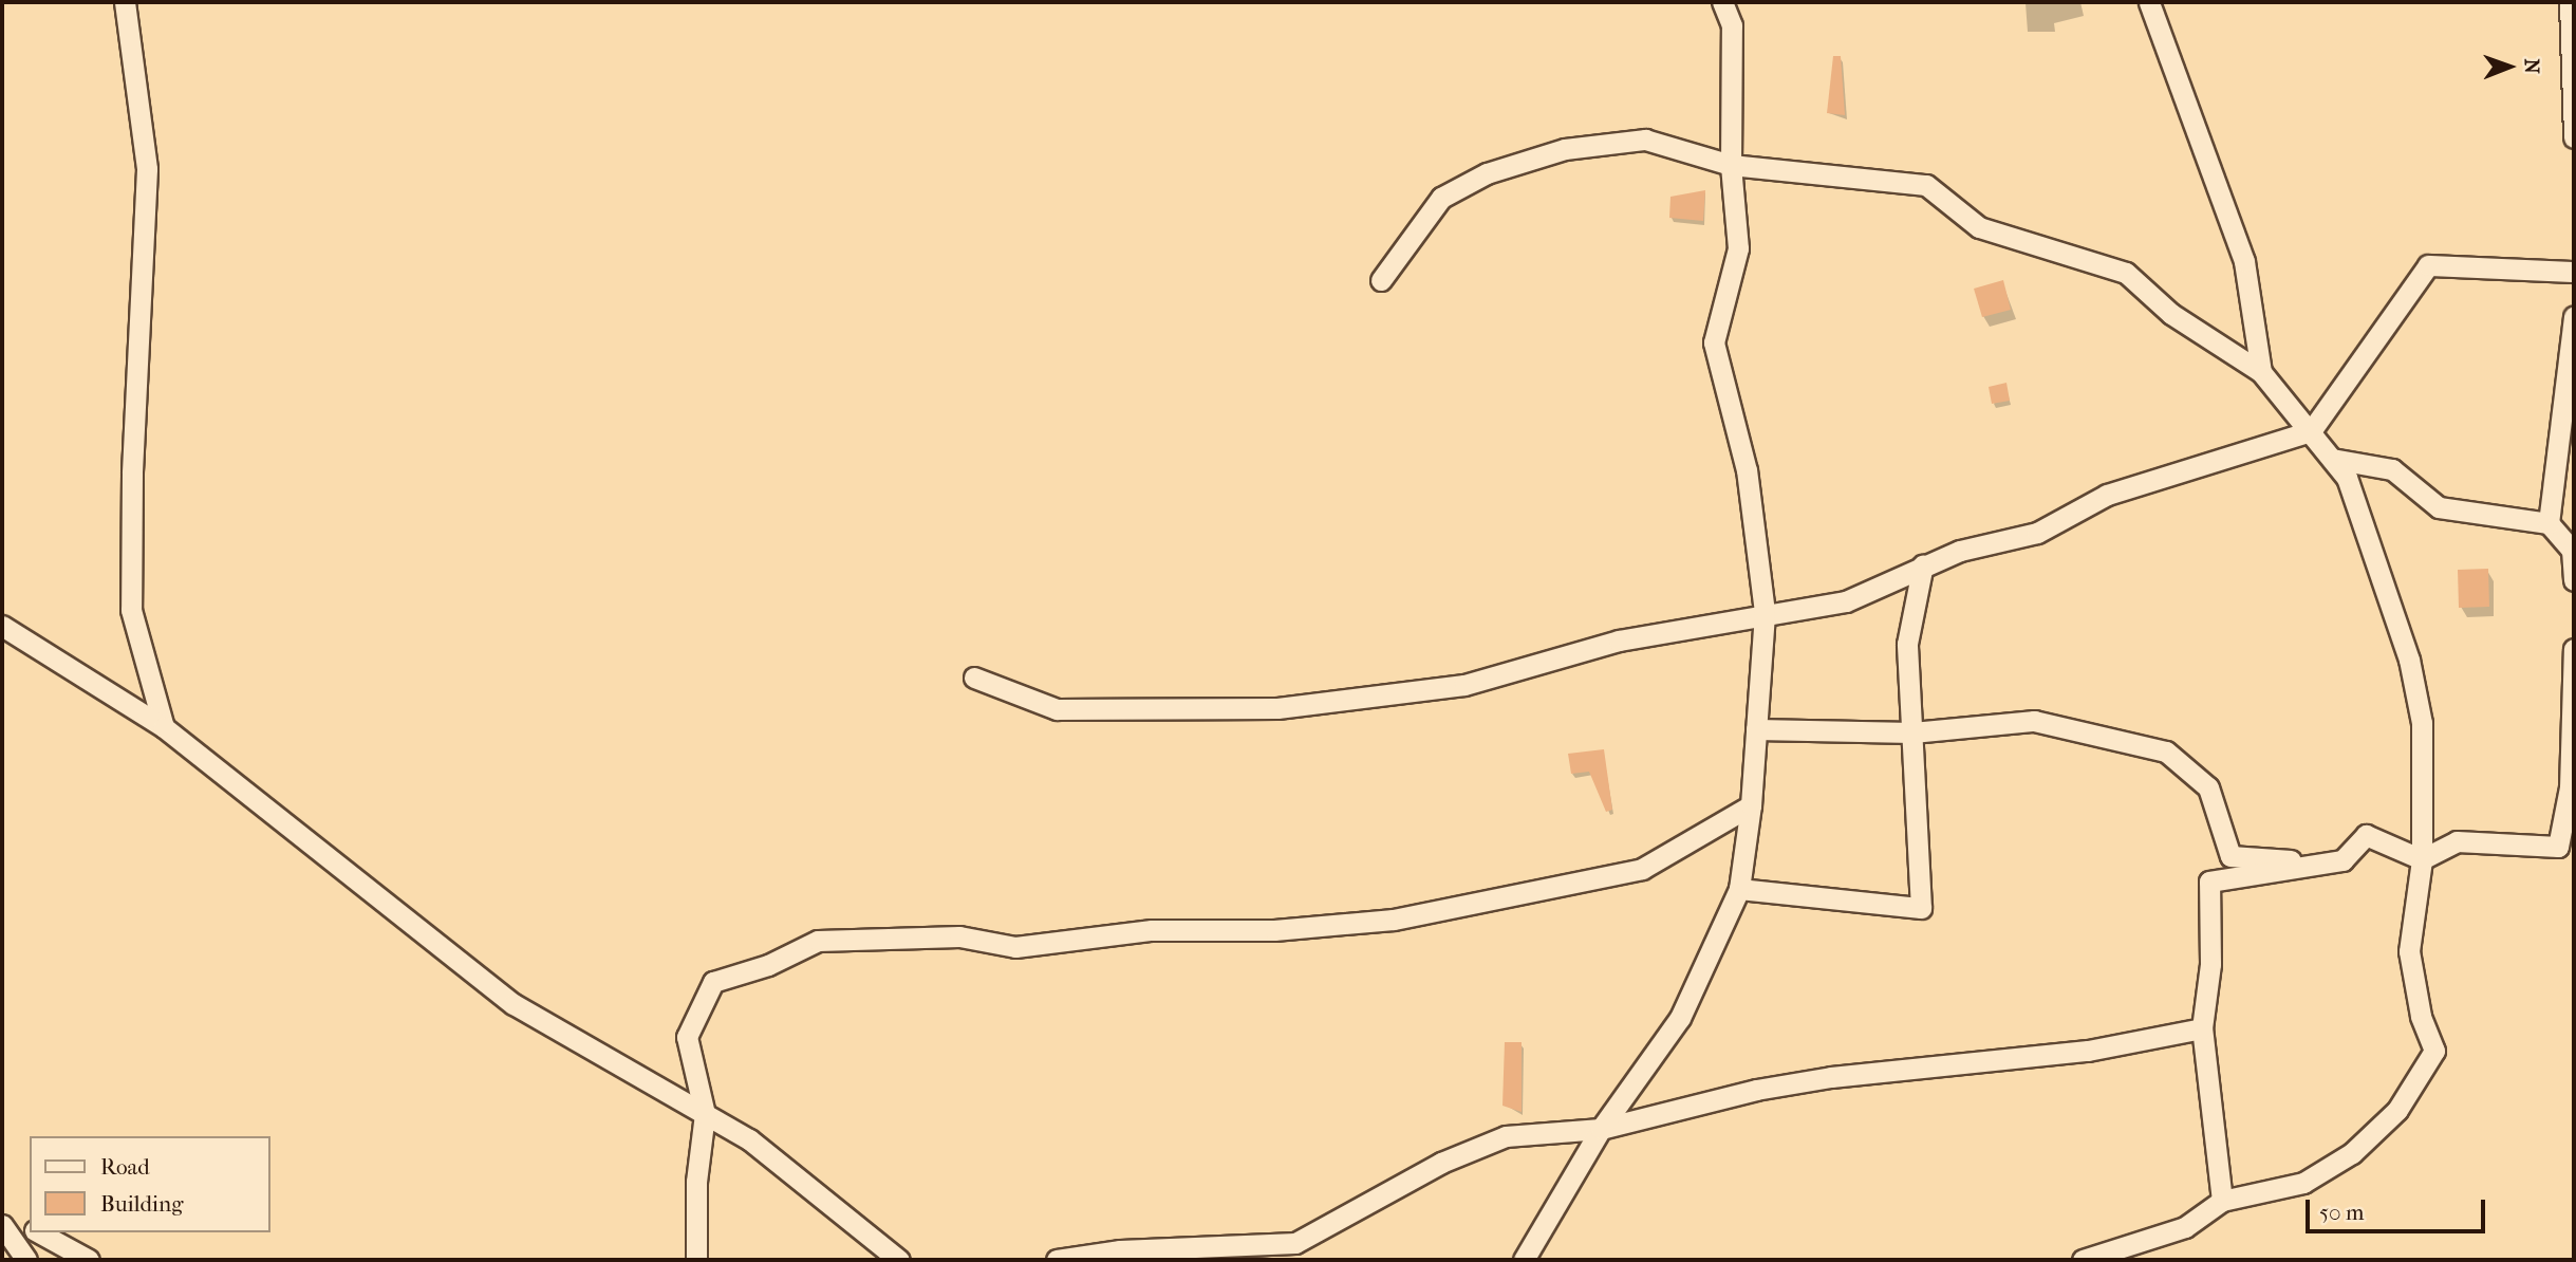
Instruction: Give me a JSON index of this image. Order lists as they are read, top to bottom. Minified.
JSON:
{"legend":["Road","Building"],"scale_bar":"50 m","north":"right"}
